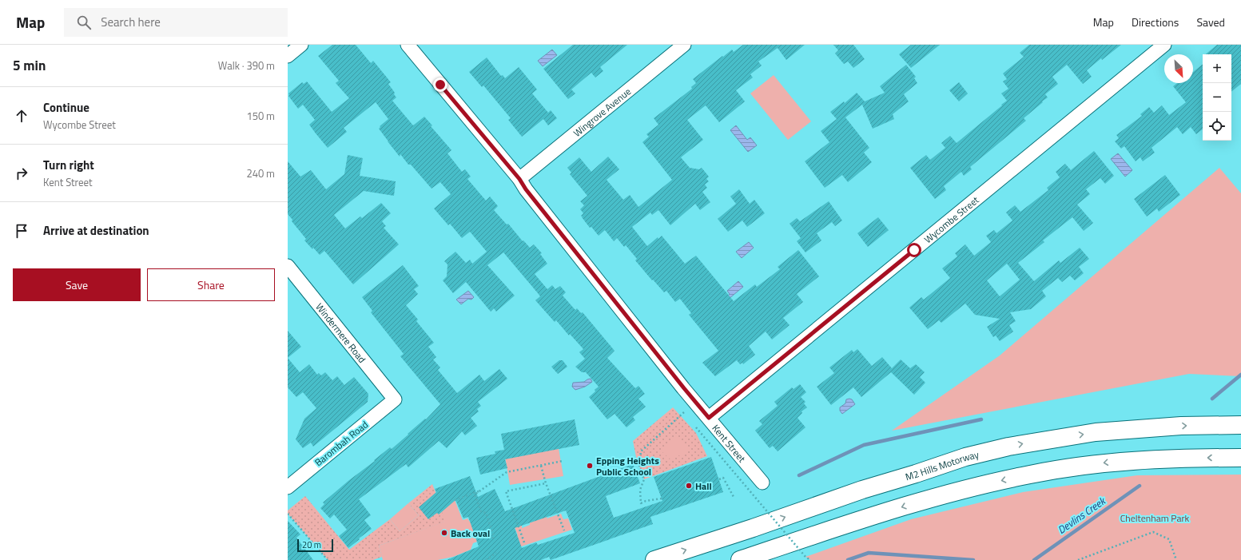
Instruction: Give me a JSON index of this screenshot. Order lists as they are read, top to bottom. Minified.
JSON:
{"streets":{"highway":["M2 Hills Motorway"],"street":["Wingrove Avenue","Wycombe Street","Windermere Road","Kent Street","Barombah Road"]},"crossings":[["Wingrove Avenue","Kent Street"],["Wycombe Street","Kent Street"],["Windermere Road","Barombah Road"]],"water":["Devlins Creek"],"parks":["Cheltenham Park"],"places":["Epping Heights Public School","Hall","Back oval"],"scale_bar":"20 m","north":"bottom right","page":{"header":"Map","search":"Search here","nav":["Map","Directions","Saved"],"heading":["5 min","Walk · 390 m"],"map_buttons":["+","−"],"list":[["Continue","Wycombe Street","150 m"],["Turn right","Kent Street","240 m"],"Arrive at destination"],"buttons":["Save","Share"],"scale":"20 m"}}
